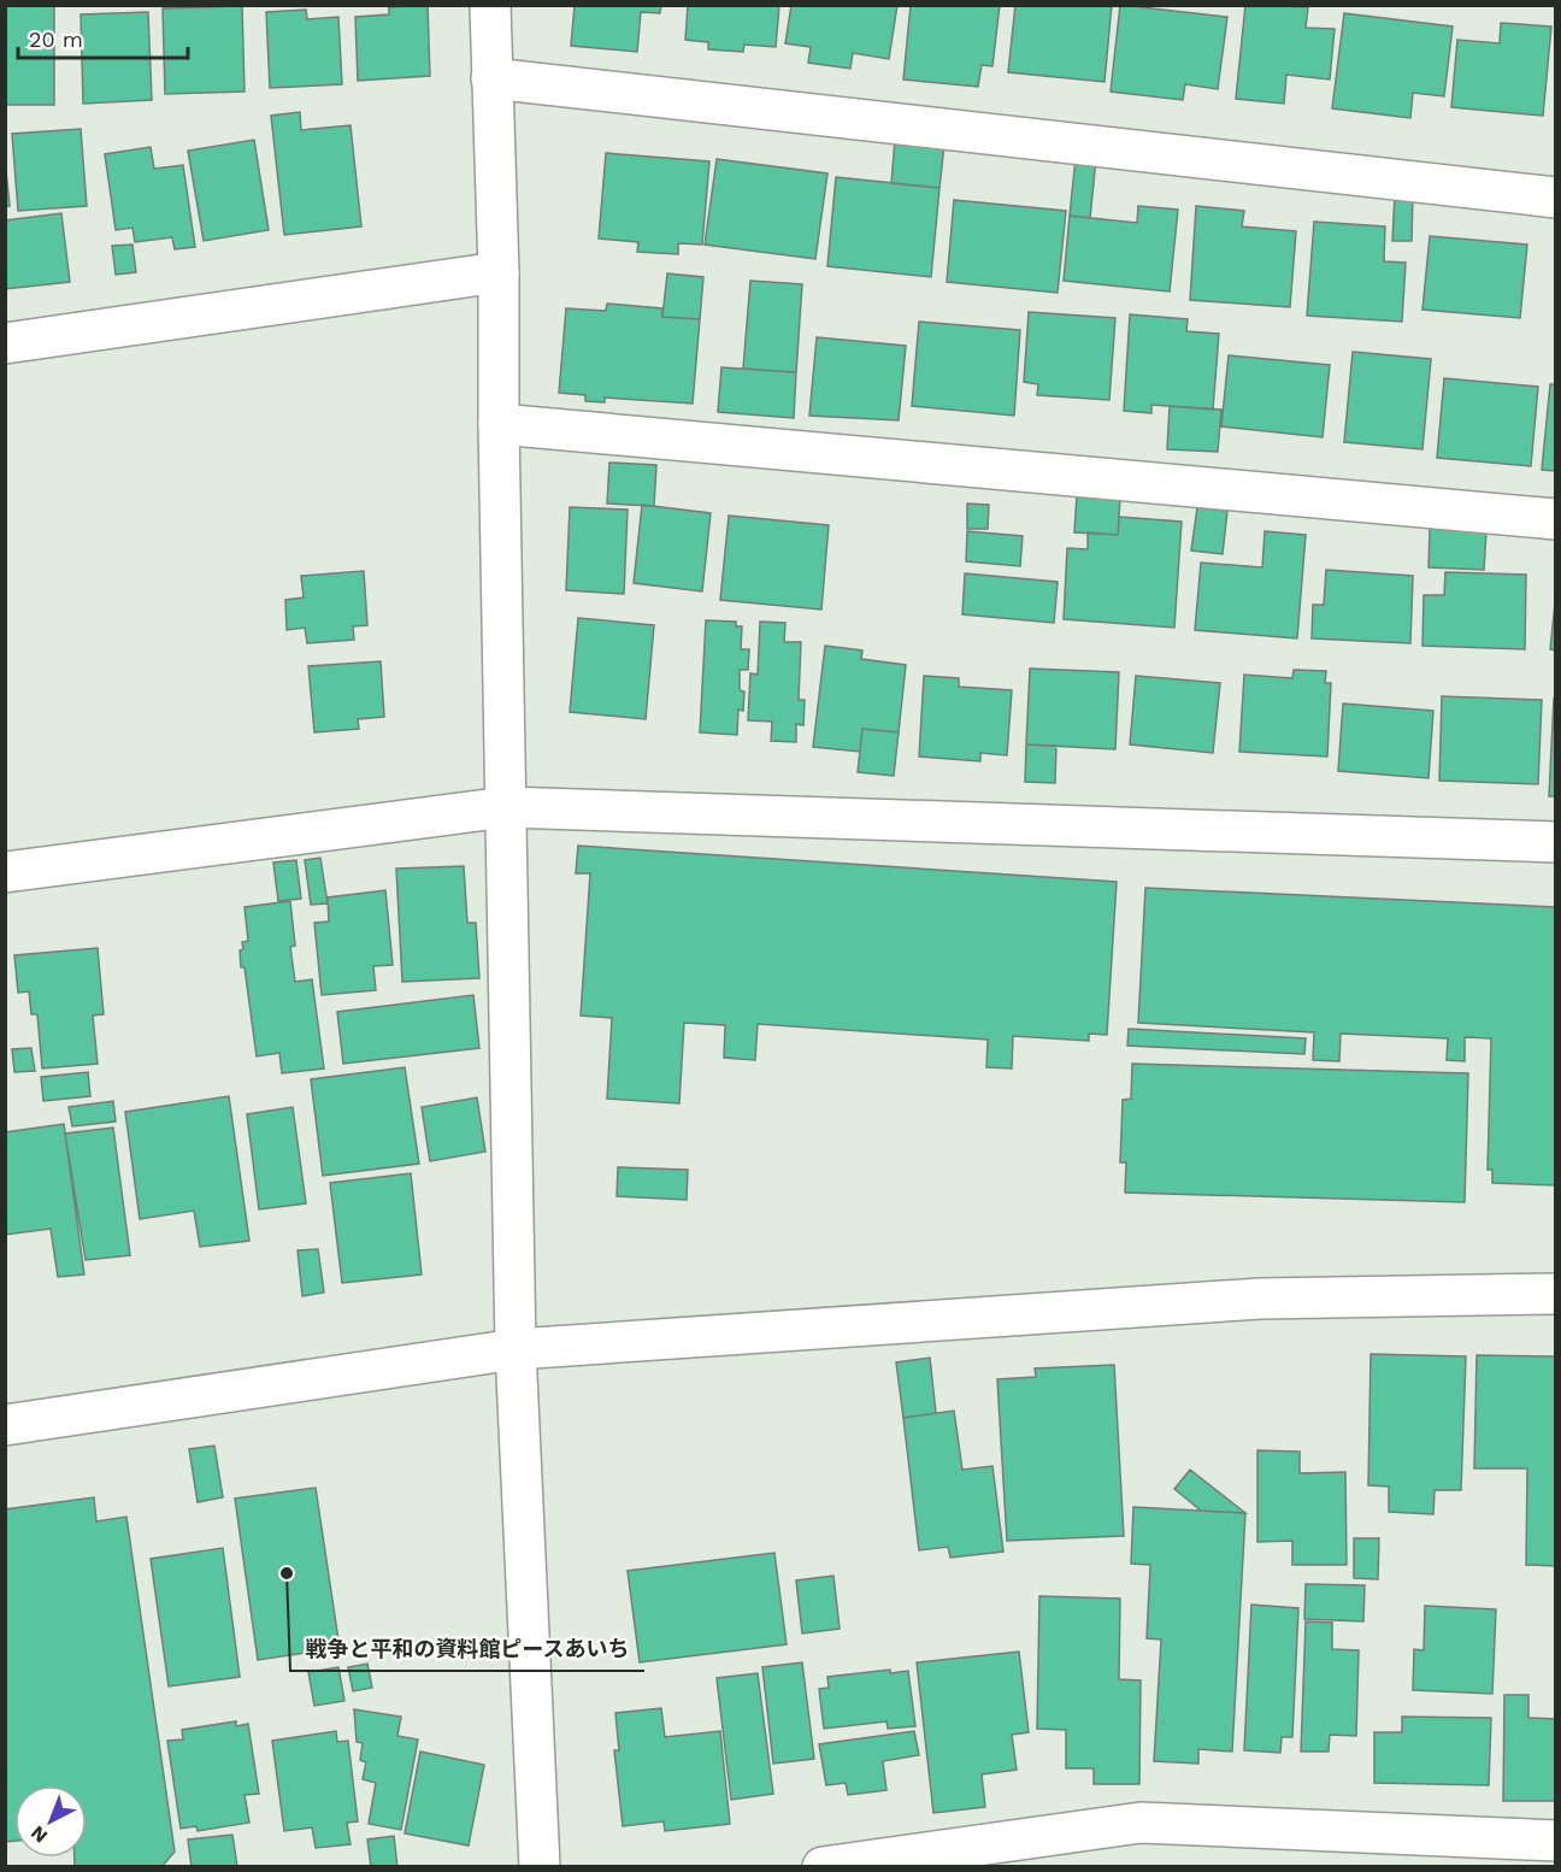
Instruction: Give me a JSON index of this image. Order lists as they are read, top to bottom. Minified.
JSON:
{"places":["戦争と平和の資料館ピースあいち"],"scale_bar":"20 m","north":"bottom left"}
